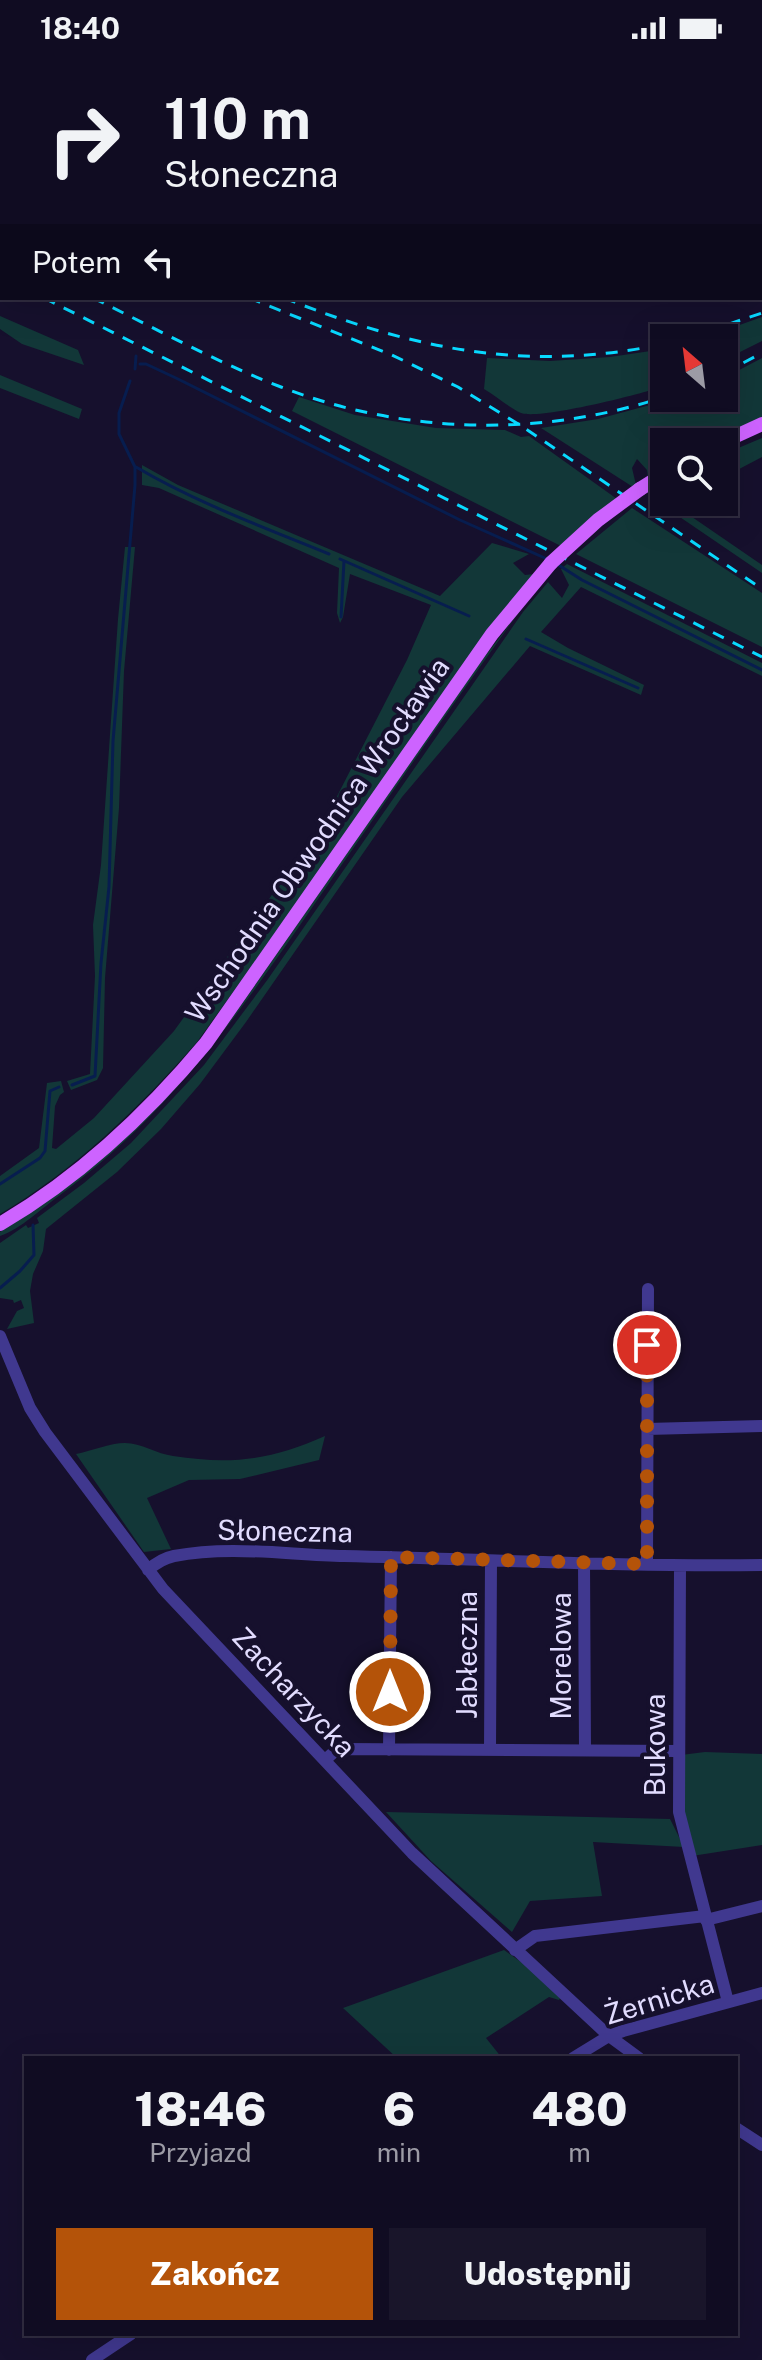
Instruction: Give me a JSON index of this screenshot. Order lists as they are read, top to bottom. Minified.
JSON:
{"streets":{"main road":["Wschodnia Obwodnica Wrocławia"],"street":["Słoneczna","Jabłeczna","Morelowa","Zacharzycka","Bukowa","Żernicka"]},"crossings":[["Słoneczna","Jabłeczna"],["Słoneczna","Morelowa"],["Słoneczna","Zacharzycka"],["Słoneczna","Bukowa"],["Zacharzycka","Żernicka"],["Bukowa","Żernicka"]],"north":"top left","page":{"status":"18:40","turn":["110 m","Słoneczna"],"then":"Potem","eta":["18:46","Przyjazd","6","min","480","m"],"buttons":["Zakończ","Udostępnij"]}}
